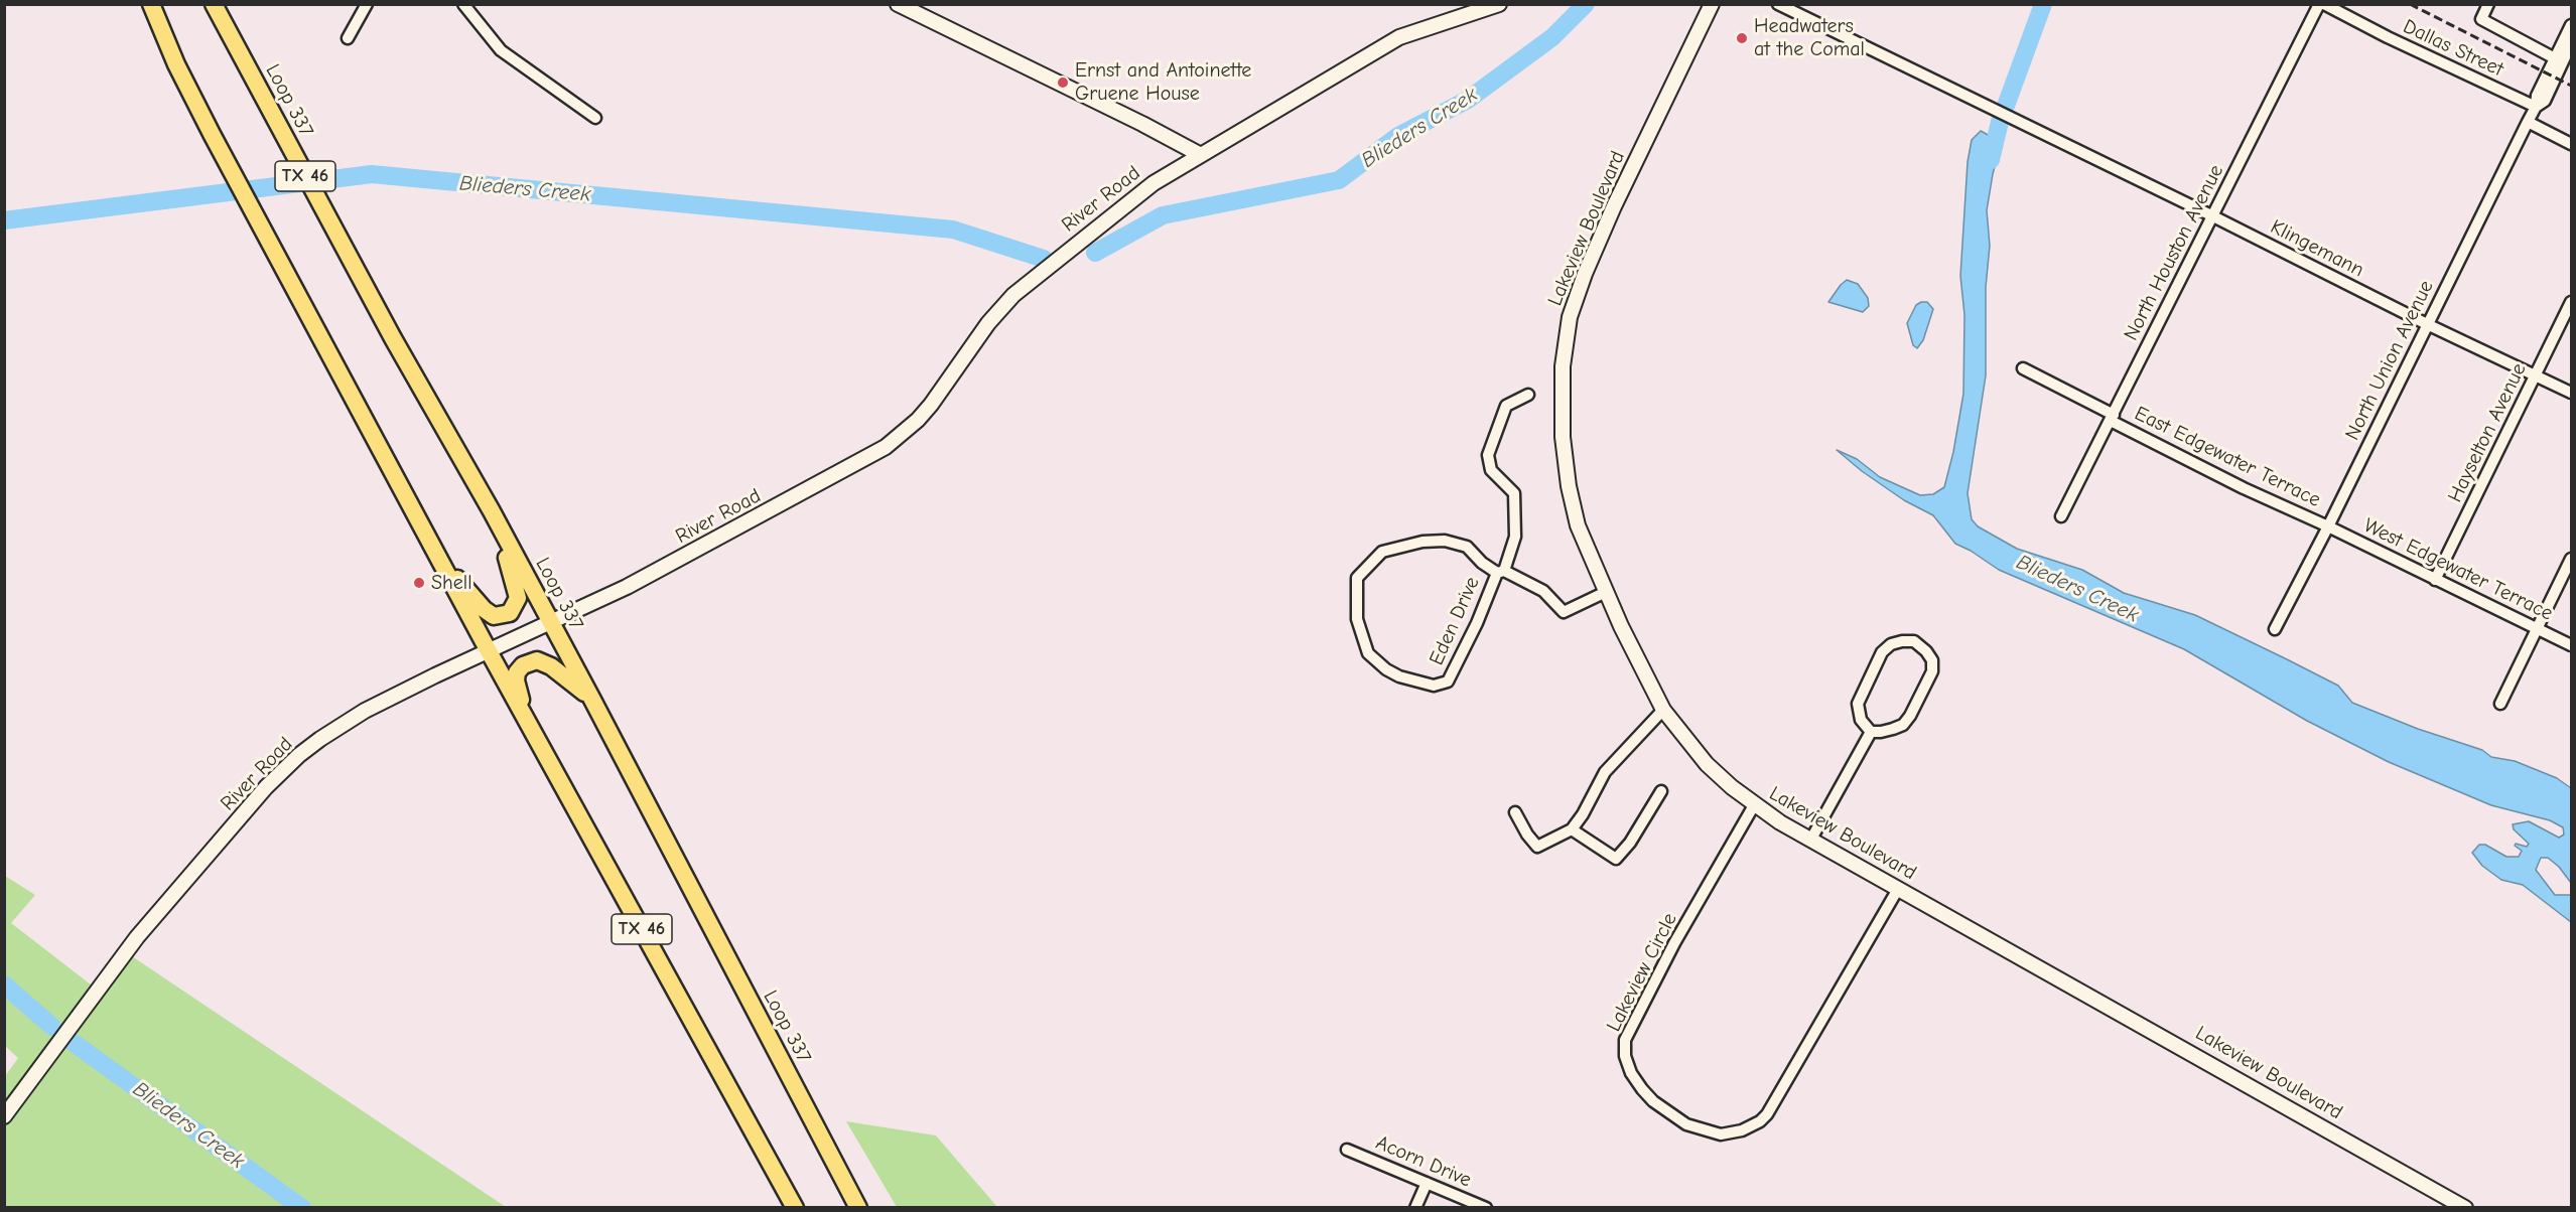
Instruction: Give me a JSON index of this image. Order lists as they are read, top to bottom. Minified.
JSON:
{"streets":{"main road":["Loop 337","TX 46"],"street":["Dallas Street","River Road","Lakeview Boulevard","Klingemann","North Houston Avenue","North Union Avenue","Hayselton Avenue","East Edgewater Terrace","West Edgewater Terrace","Eden Drive","Lakeview Circle","Acorn Drive"]},"crossings":[["Dallas Street","North Union Avenue"],["Loop 337","River Road"],["TX 46","River Road"],["Lakeview Boulevard","Eden Drive"],["Lakeview Boulevard","Lakeview Circle"],["Klingemann","North Houston Avenue"],["Klingemann","North Union Avenue"],["Klingemann","Hayselton Avenue"],["North Houston Avenue","East Edgewater Terrace"],["North Union Avenue","East Edgewater Terrace"],["North Union Avenue","West Edgewater Terrace"],["Hayselton Avenue","West Edgewater Terrace"],["East Edgewater Terrace","West Edgewater Terrace"]],"water":["Blieders Creek"],"places":["Headwaters at the Comal","Ernst and Antoinette Gruene House","Shell"]}
